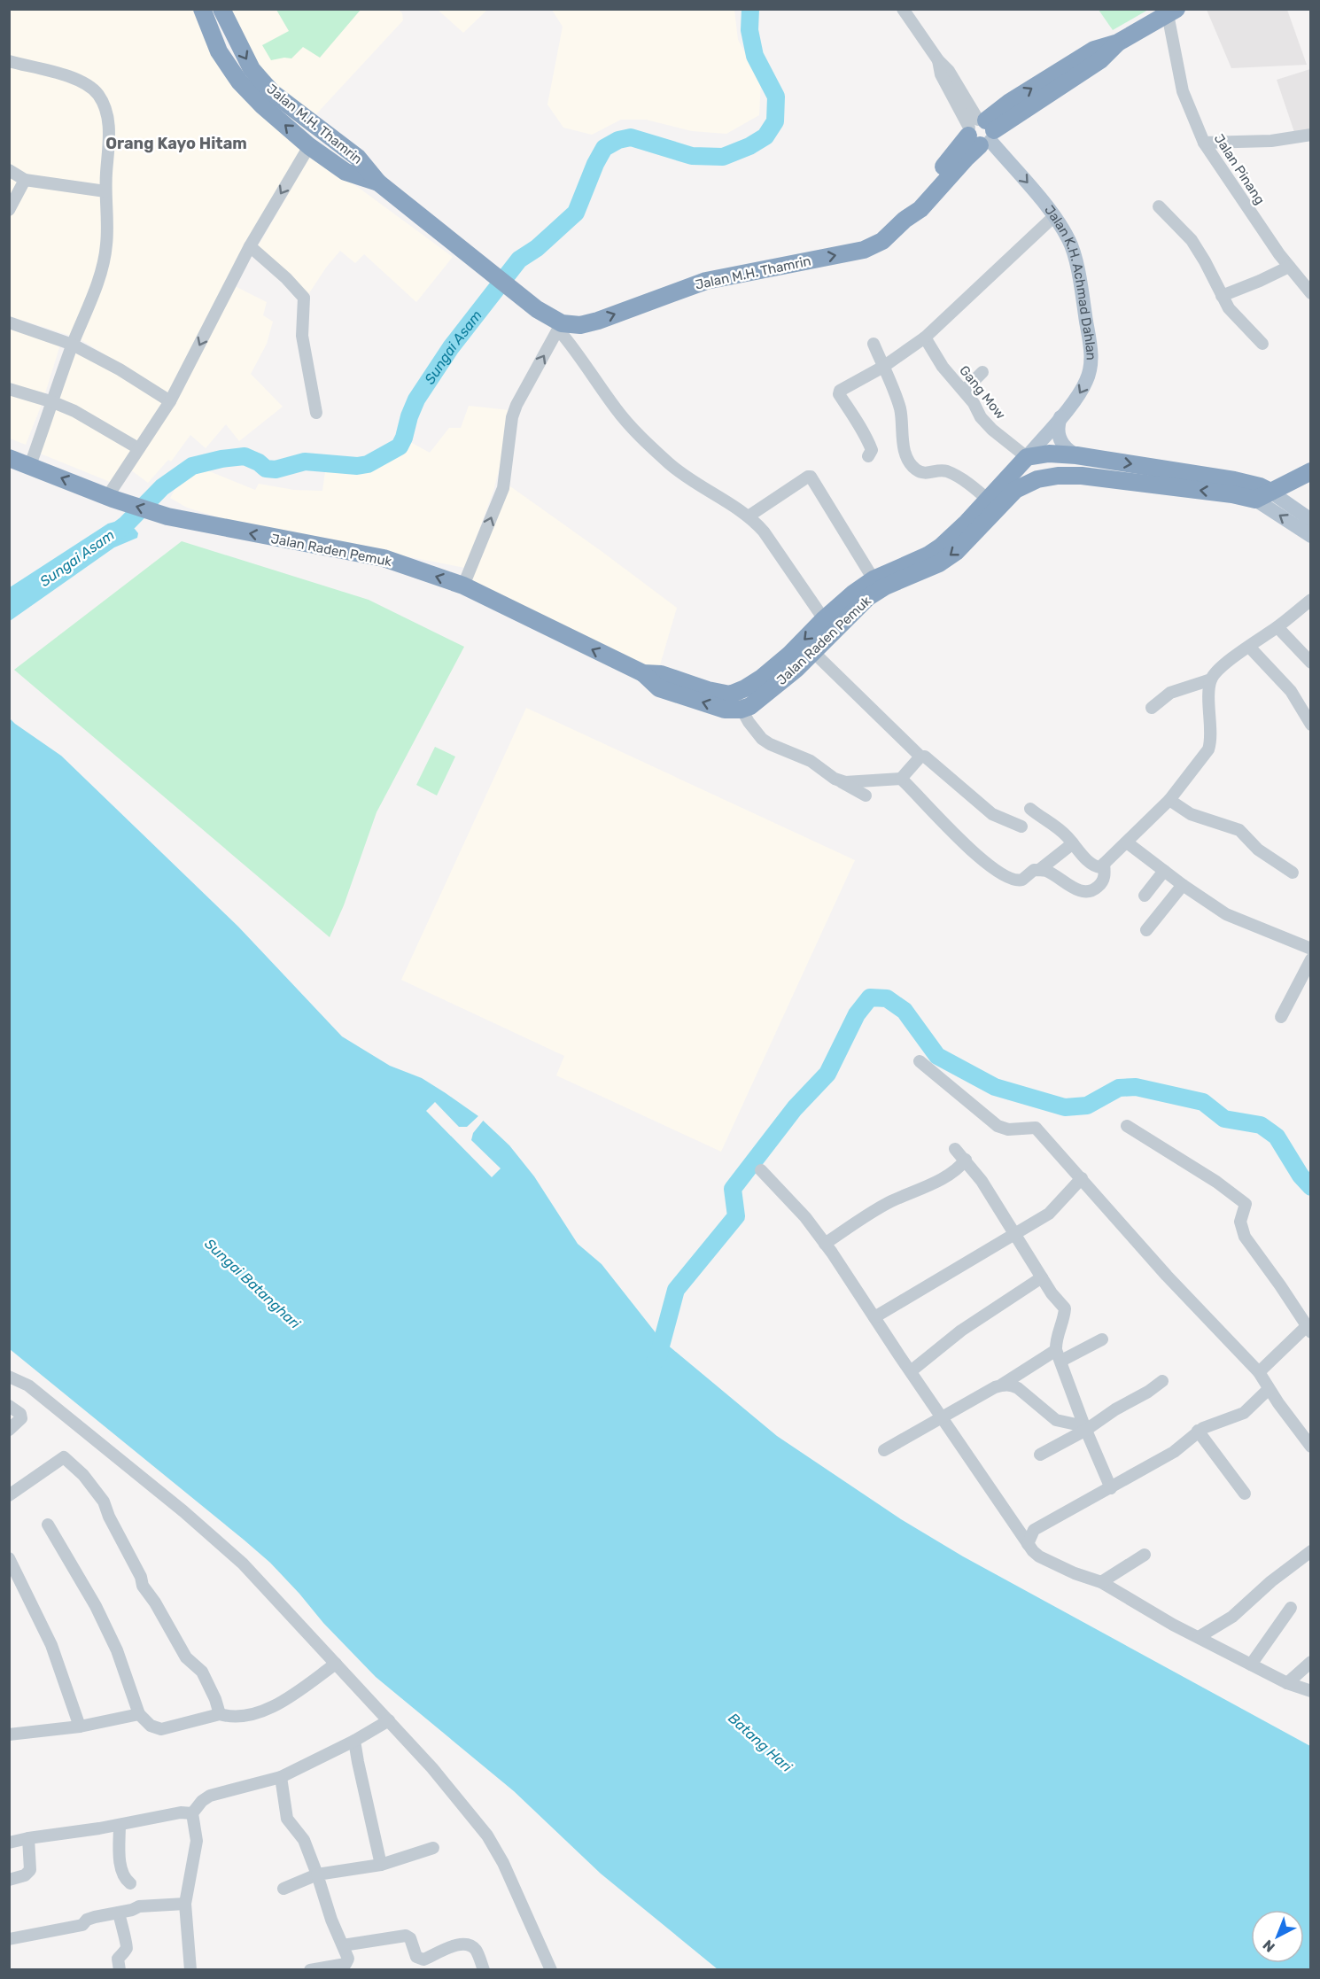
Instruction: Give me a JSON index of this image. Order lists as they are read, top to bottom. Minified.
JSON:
{"streets":{"highway":["Jalan M.H. Thamrin","Jalan Raden Pemuk"],"main road":["Jalan K.H. Achmad Dahlan"],"street":["Jalan Pinang","Gang Mow"]},"crossings":[["Jalan M.H. Thamrin","Jalan Pinang"],["Jalan M.H. Thamrin","Jalan K.H. Achmad Dahlan"],["Jalan K.H. Achmad Dahlan","Gang Mow"],["Jalan K.H. Achmad Dahlan","Jalan Raden Pemuk"],["Gang Mow","Jalan Raden Pemuk"]],"one_way":["Jalan K.H. Achmad Dahlan","Jalan Raden Pemuk"],"districts":["Orang Kayo Hitam"],"water":["Sungai Asam","Sungai Batanghari","Batang Hari"],"north":"bottom left"}
